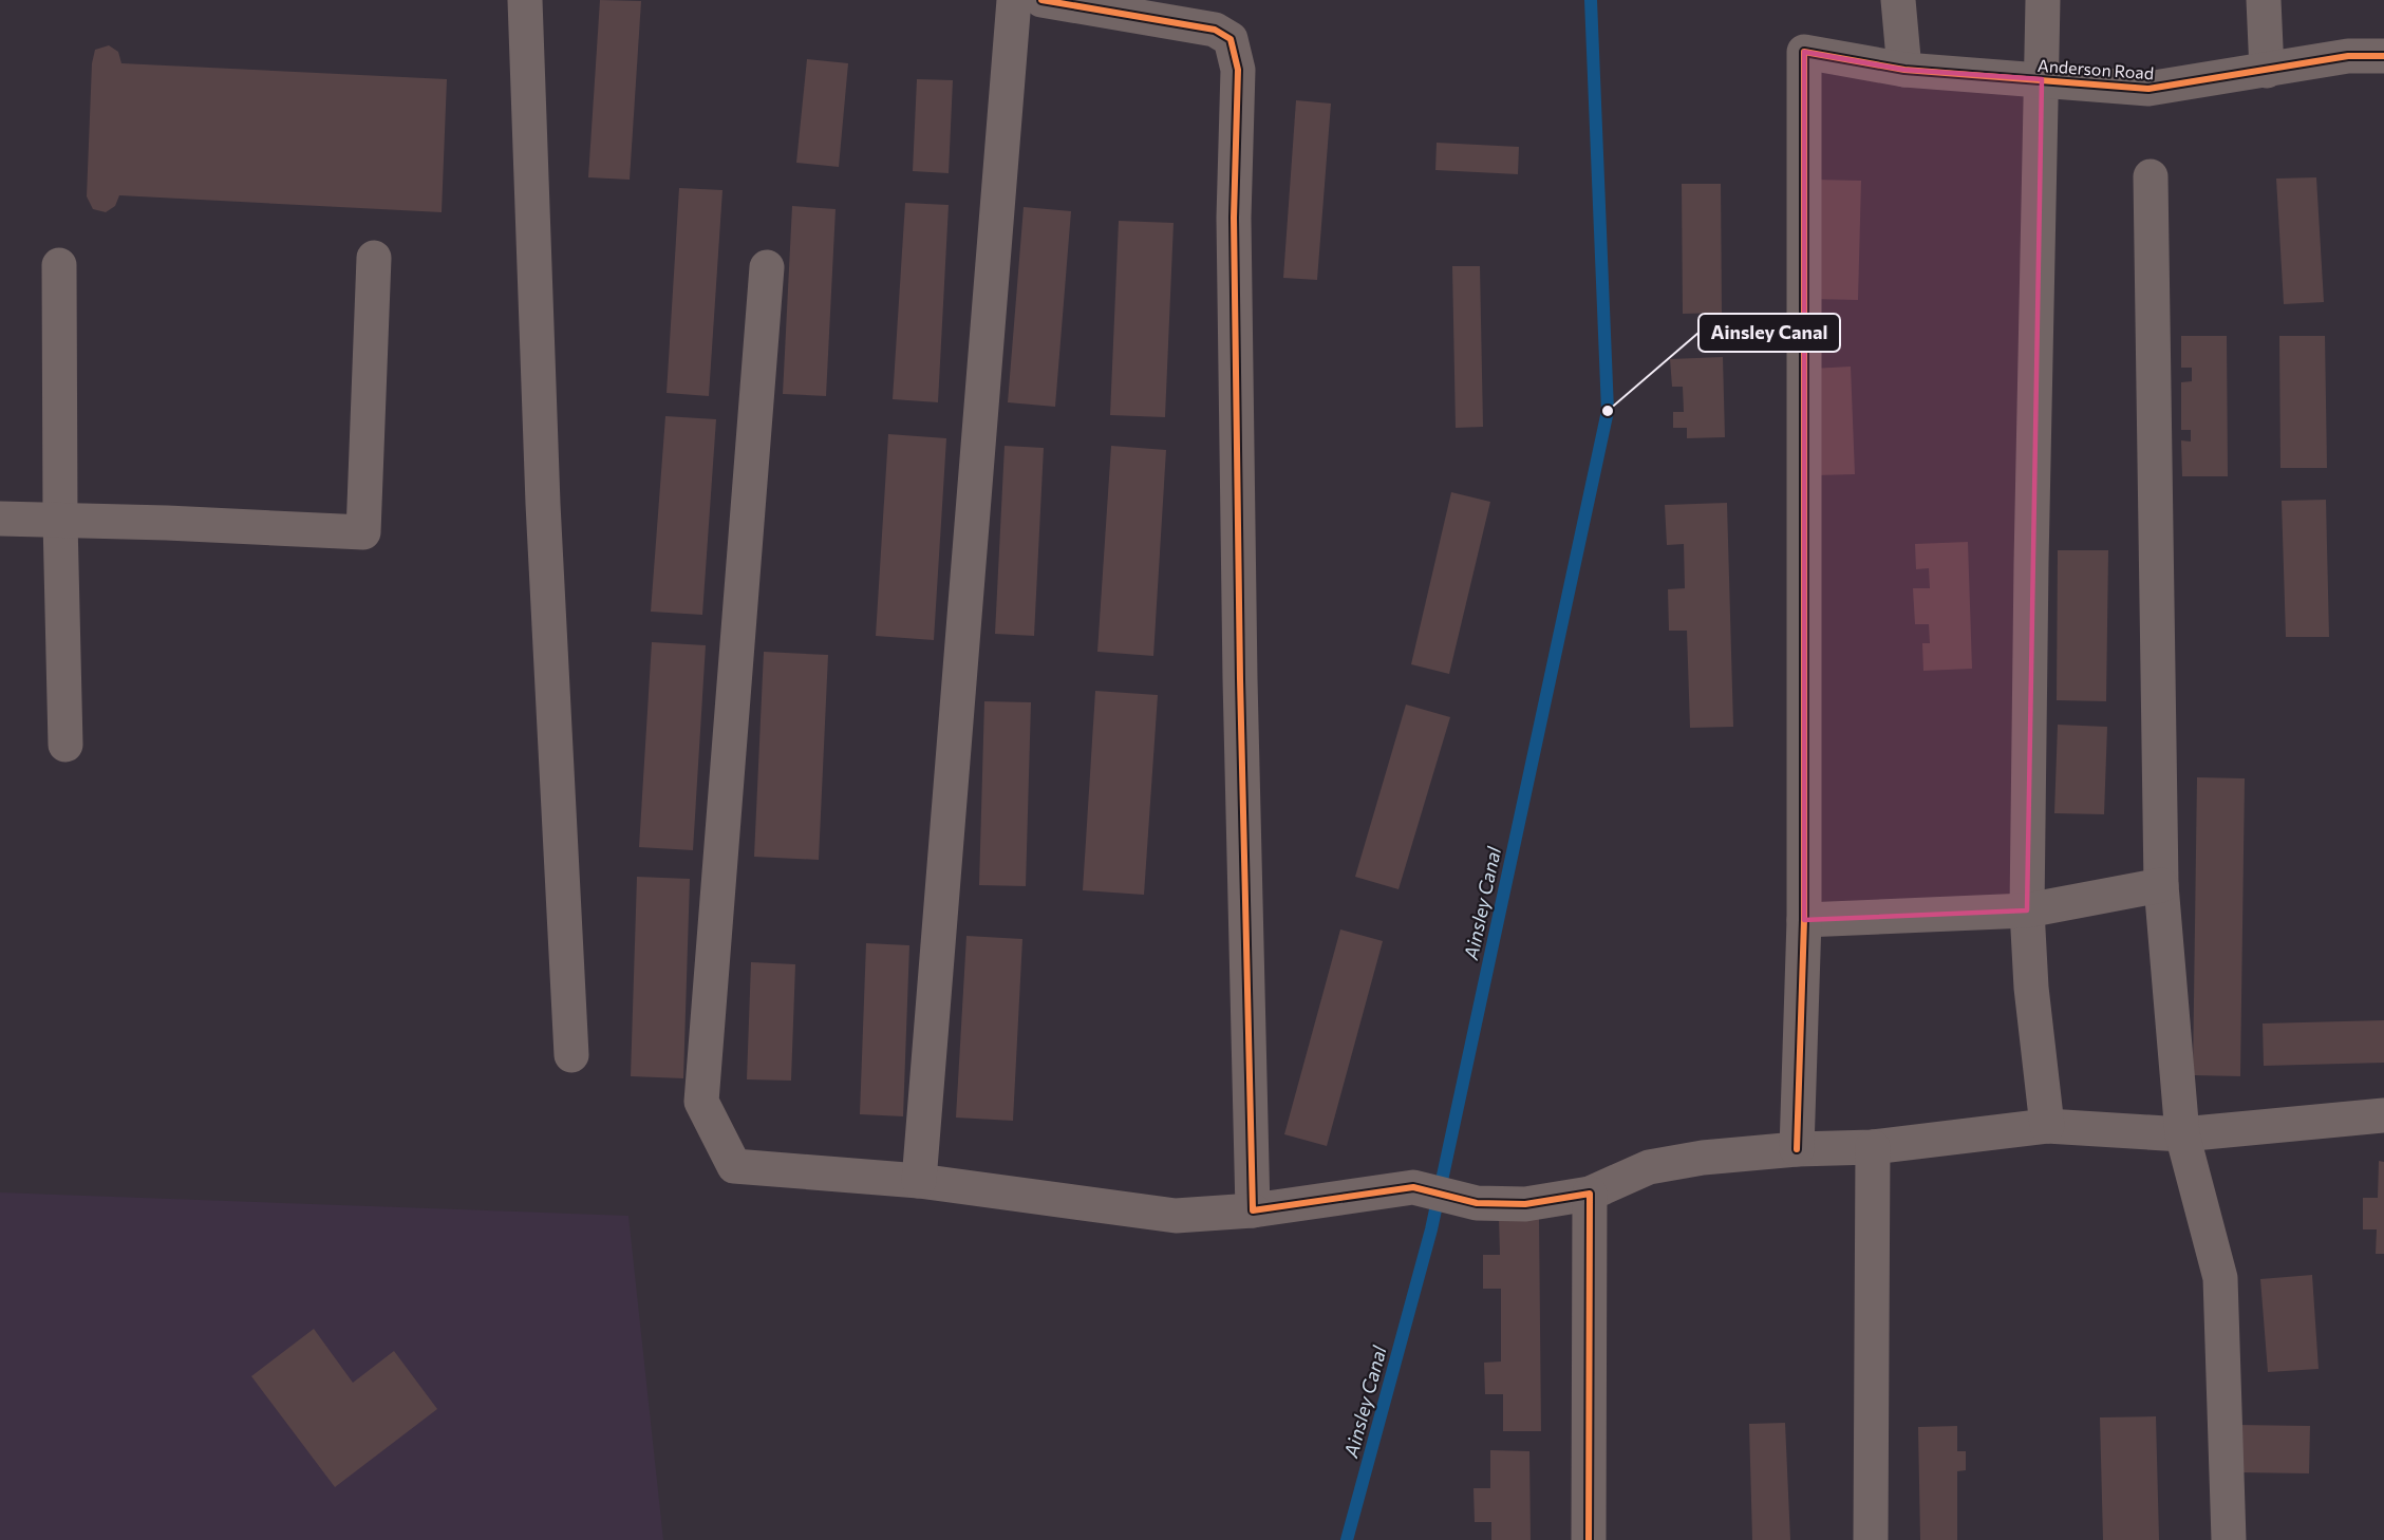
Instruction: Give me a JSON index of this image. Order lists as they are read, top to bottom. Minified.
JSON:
{"streets":{"street":["Anderson Road"]},"water":["Ainsley Canal"],"places":["Ainsley Canal"]}
